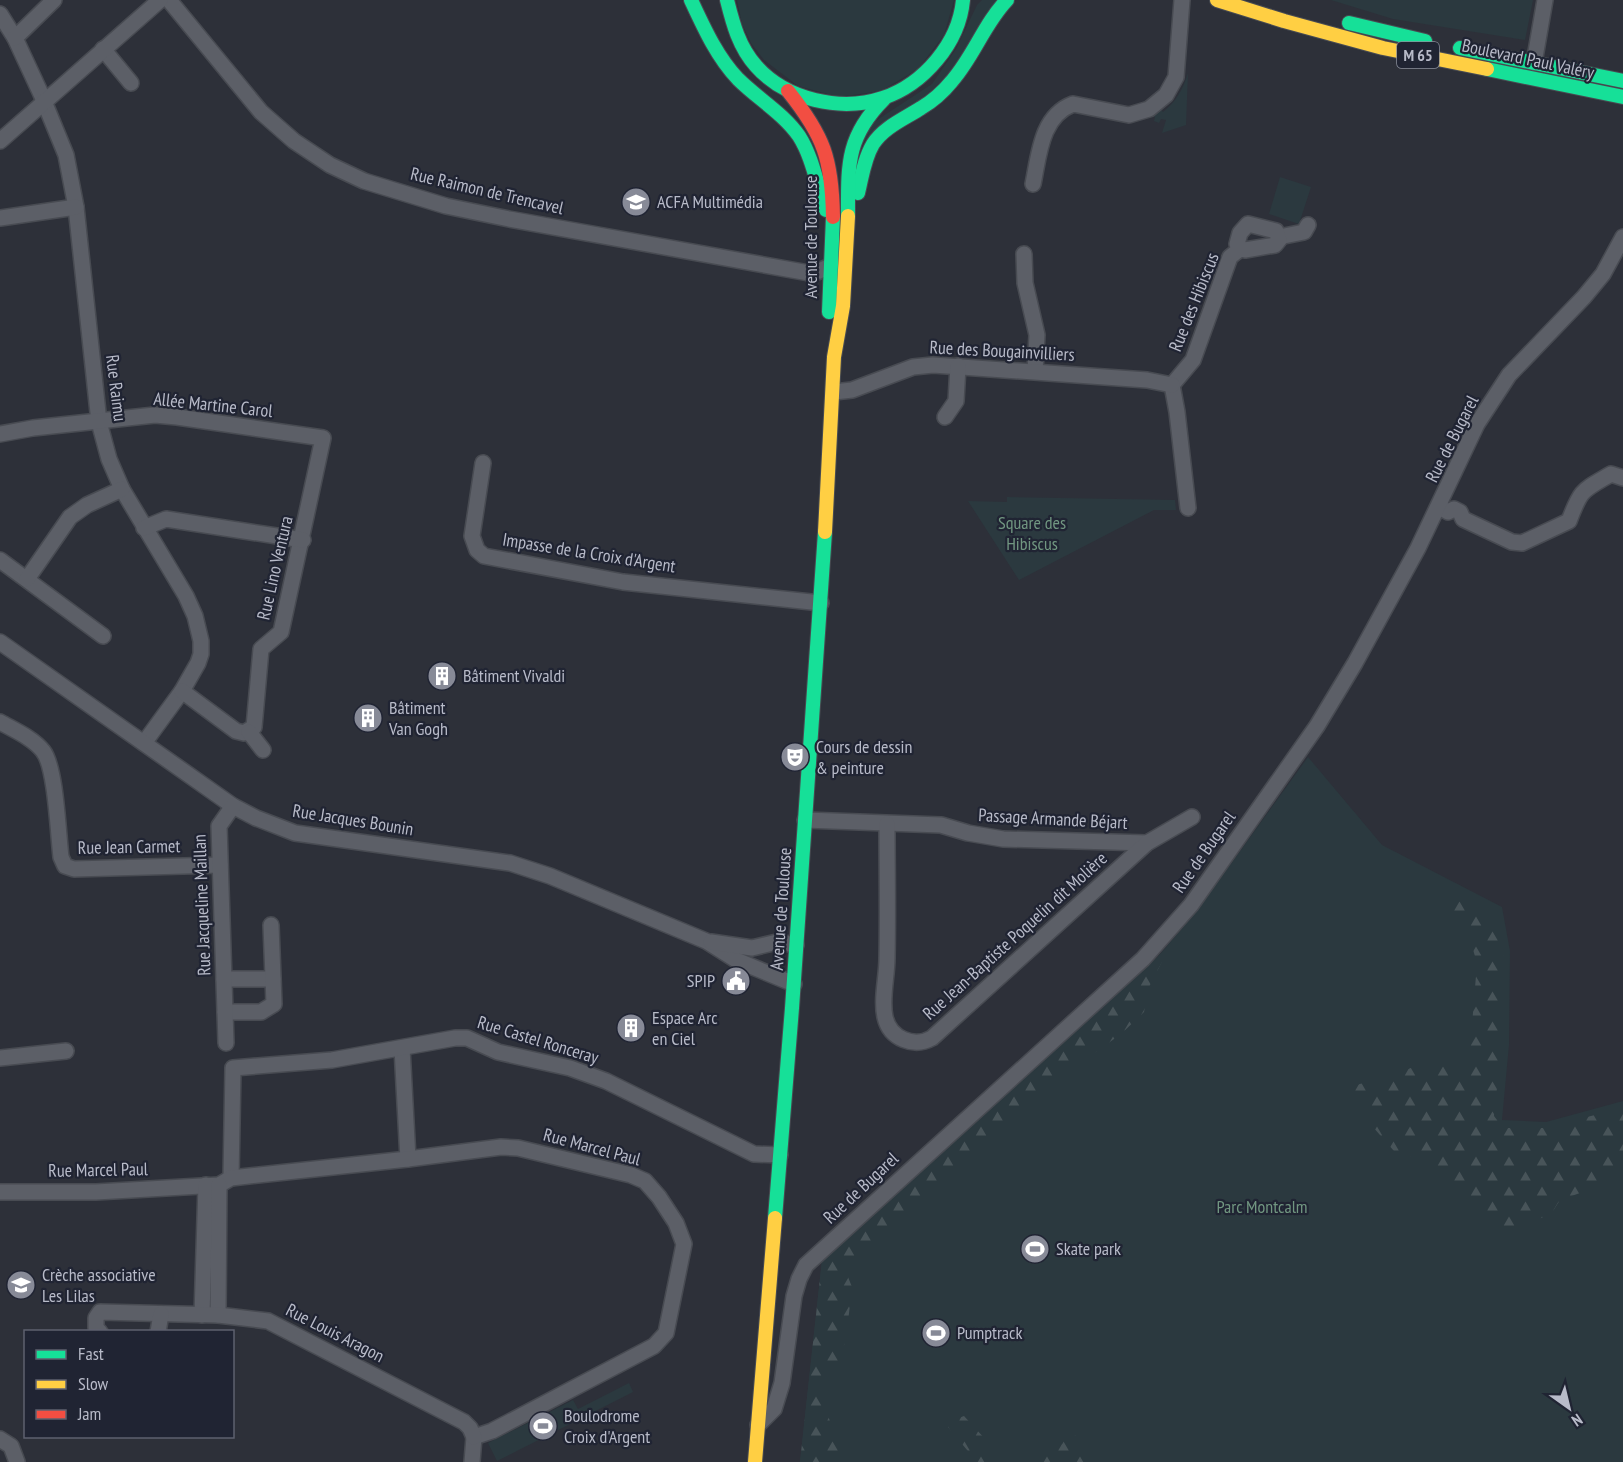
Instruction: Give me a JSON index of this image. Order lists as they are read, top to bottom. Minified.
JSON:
{"streets":{"main road":["M 65","Boulevard Paul Valéry","Avenue de Toulouse"],"street":["Rue Raimon de Trencavel","Rue des Hibiscus","Rue des Bougainvilliers","Rue Raimu","Allée Martine Carol","Rue de Bugarel","Impasse de la Croix d'Argent","Rue Lino Ventura","Passage Armande Béjart","Rue Jacques Bounin","Rue Jean Carmet","Rue Jacqueline Maillan","Rue Jean-Baptiste Poquelin dit Molière","Rue Castel Ronceray","Rue Marcel Paul","Rue Louis Aragon"]},"crossings":[["Rue Raimon de Trencavel","Avenue de Toulouse"],["Avenue de Toulouse","Rue des Bougainvilliers"],["Avenue de Toulouse","Rue de Bugarel"],["Avenue de Toulouse","Impasse de la Croix d'Argent"],["Avenue de Toulouse","Rue Jacques Bounin"],["Avenue de Toulouse","Rue Castel Ronceray"],["Rue des Hibiscus","Rue des Bougainvilliers"],["Rue Raimu","Allée Martine Carol"],["Rue Raimu","Rue Jacques Bounin"],["Allée Martine Carol","Rue Lino Ventura"],["Passage Armande Béjart","Rue Jean-Baptiste Poquelin dit Molière"],["Rue Jacques Bounin","Rue Jacqueline Maillan"],["Rue Jean Carmet","Rue Jacqueline Maillan"],["Rue Castel Ronceray","Rue Marcel Paul"],["Rue Marcel Paul","Rue Louis Aragon"]],"parks":["Square des Hibiscus","Parc Montcalm"],"places":{"school or university":["ACFA Multimédia","Crèche associative Les Lilas"],"building":["Bâtiment Vivaldi","Bâtiment Van Gogh","Espace Arc en Ciel"],"theatre":["Cours de dessin & peinture"],"public building":["SPIP"],"sports":["Skate park","Pumptrack","Boulodrome Croix d'Argent"]},"legend":["Fast","Slow","Jam"],"north":"bottom right"}
